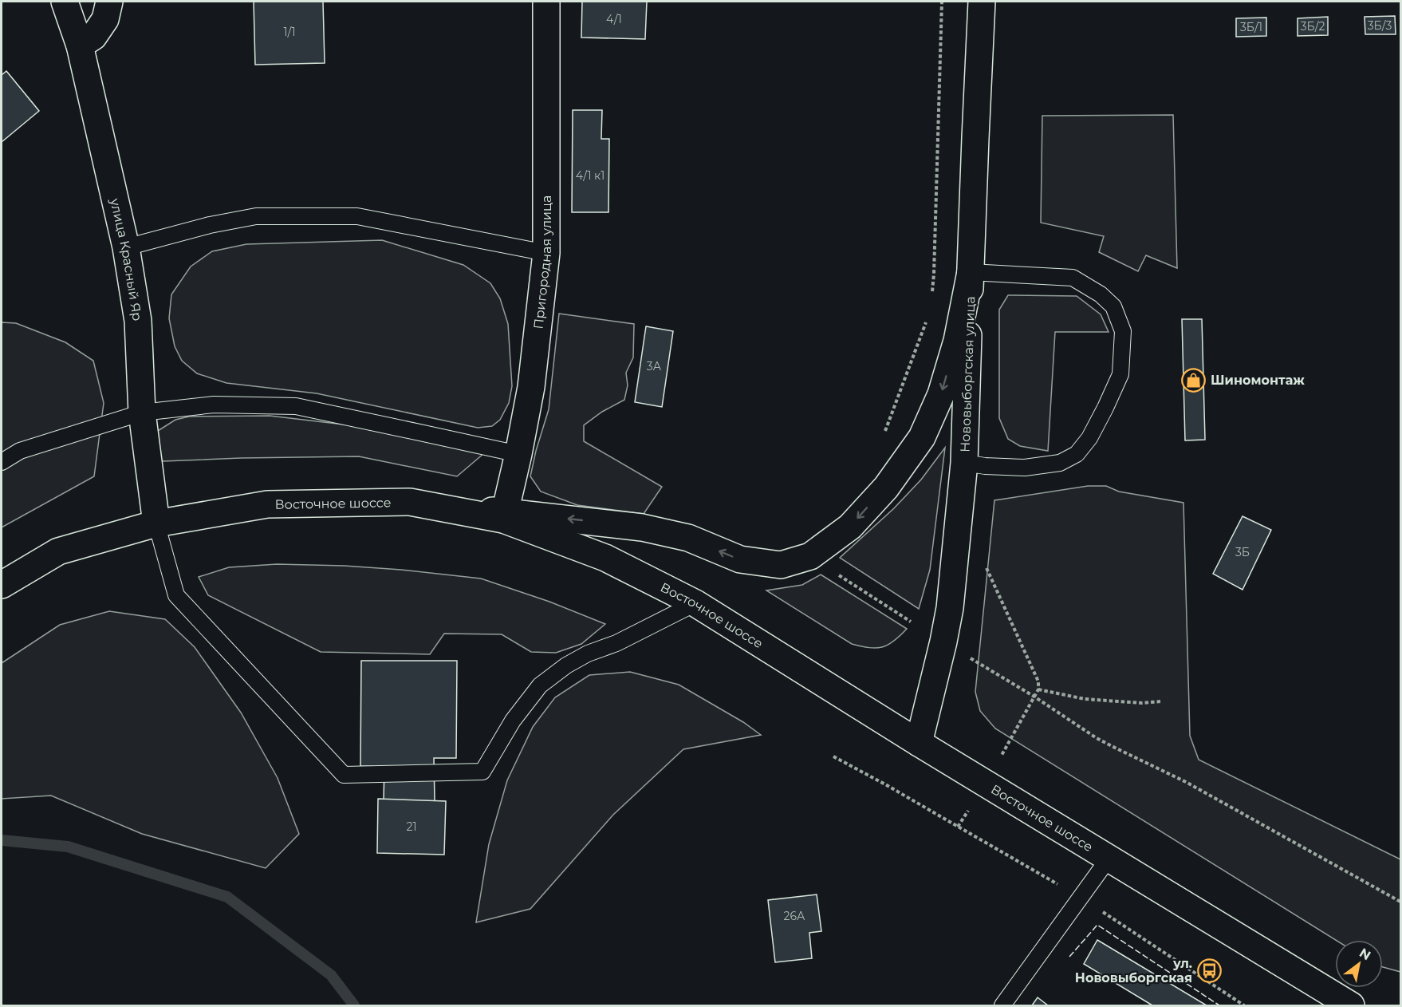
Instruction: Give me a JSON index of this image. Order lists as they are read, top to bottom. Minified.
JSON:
{"streets":{"street":["улица Красный Яр","Пригородная улица","Нововыборгская улица","Восточное шоссе"]},"crossings":[["улица Красный Яр","Восточное шоссе"],["Пригородная улица","Восточное шоссе"],["Нововыборгская улица","Восточное шоссе"]],"places":{"shop":["Шиномонтаж"],"bus stop":["ул. Нововыборгская"]},"house_numbers":["4/1","3Б/3","3Б/2","3Б/1","1/1","4/1 к1","3А","3Б","21","26А"],"north":"top right"}
